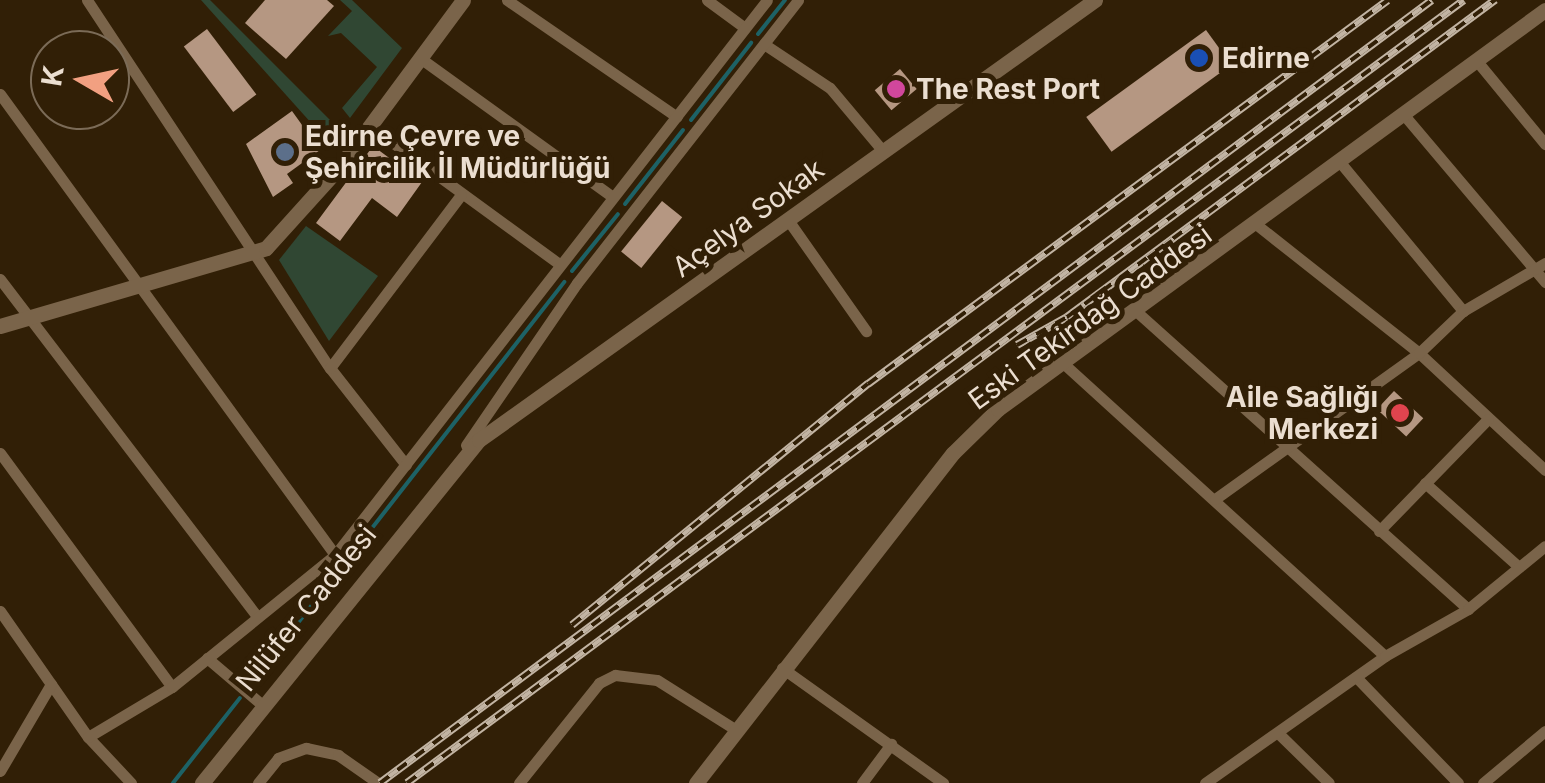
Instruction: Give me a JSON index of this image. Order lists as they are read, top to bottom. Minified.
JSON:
{"streets":{"street":["Açelya Sokak","Eski Tekirdağ Caddesi","Nilüfer Caddesi"]},"crossings":[["Açelya Sokak","Nilüfer Caddesi"]],"places":["Edirne","The Rest Port","Edirne Çevre ve Şehircilik İl Müdürlüğü","Aile Sağlığı Merkezi"],"north":"left"}
